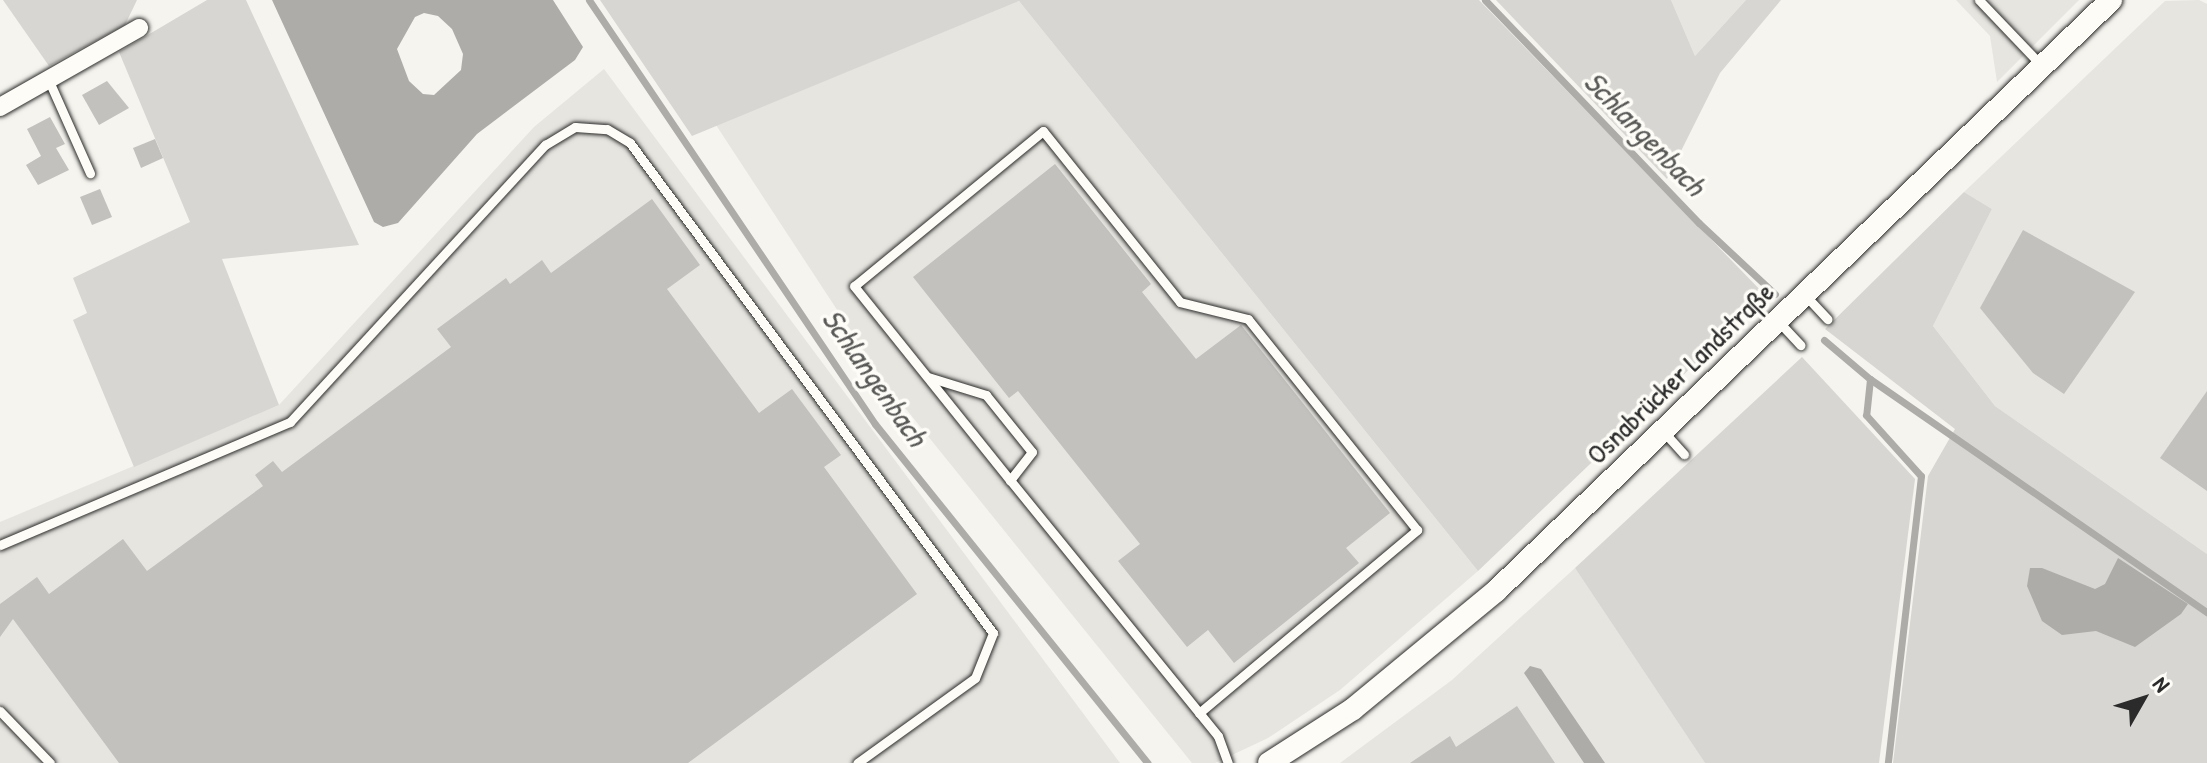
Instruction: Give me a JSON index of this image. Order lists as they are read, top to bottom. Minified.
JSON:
{"streets":{"street":["Osnabrücker Landstraße"]},"water":["Schlangenbach"],"north":"top right"}
